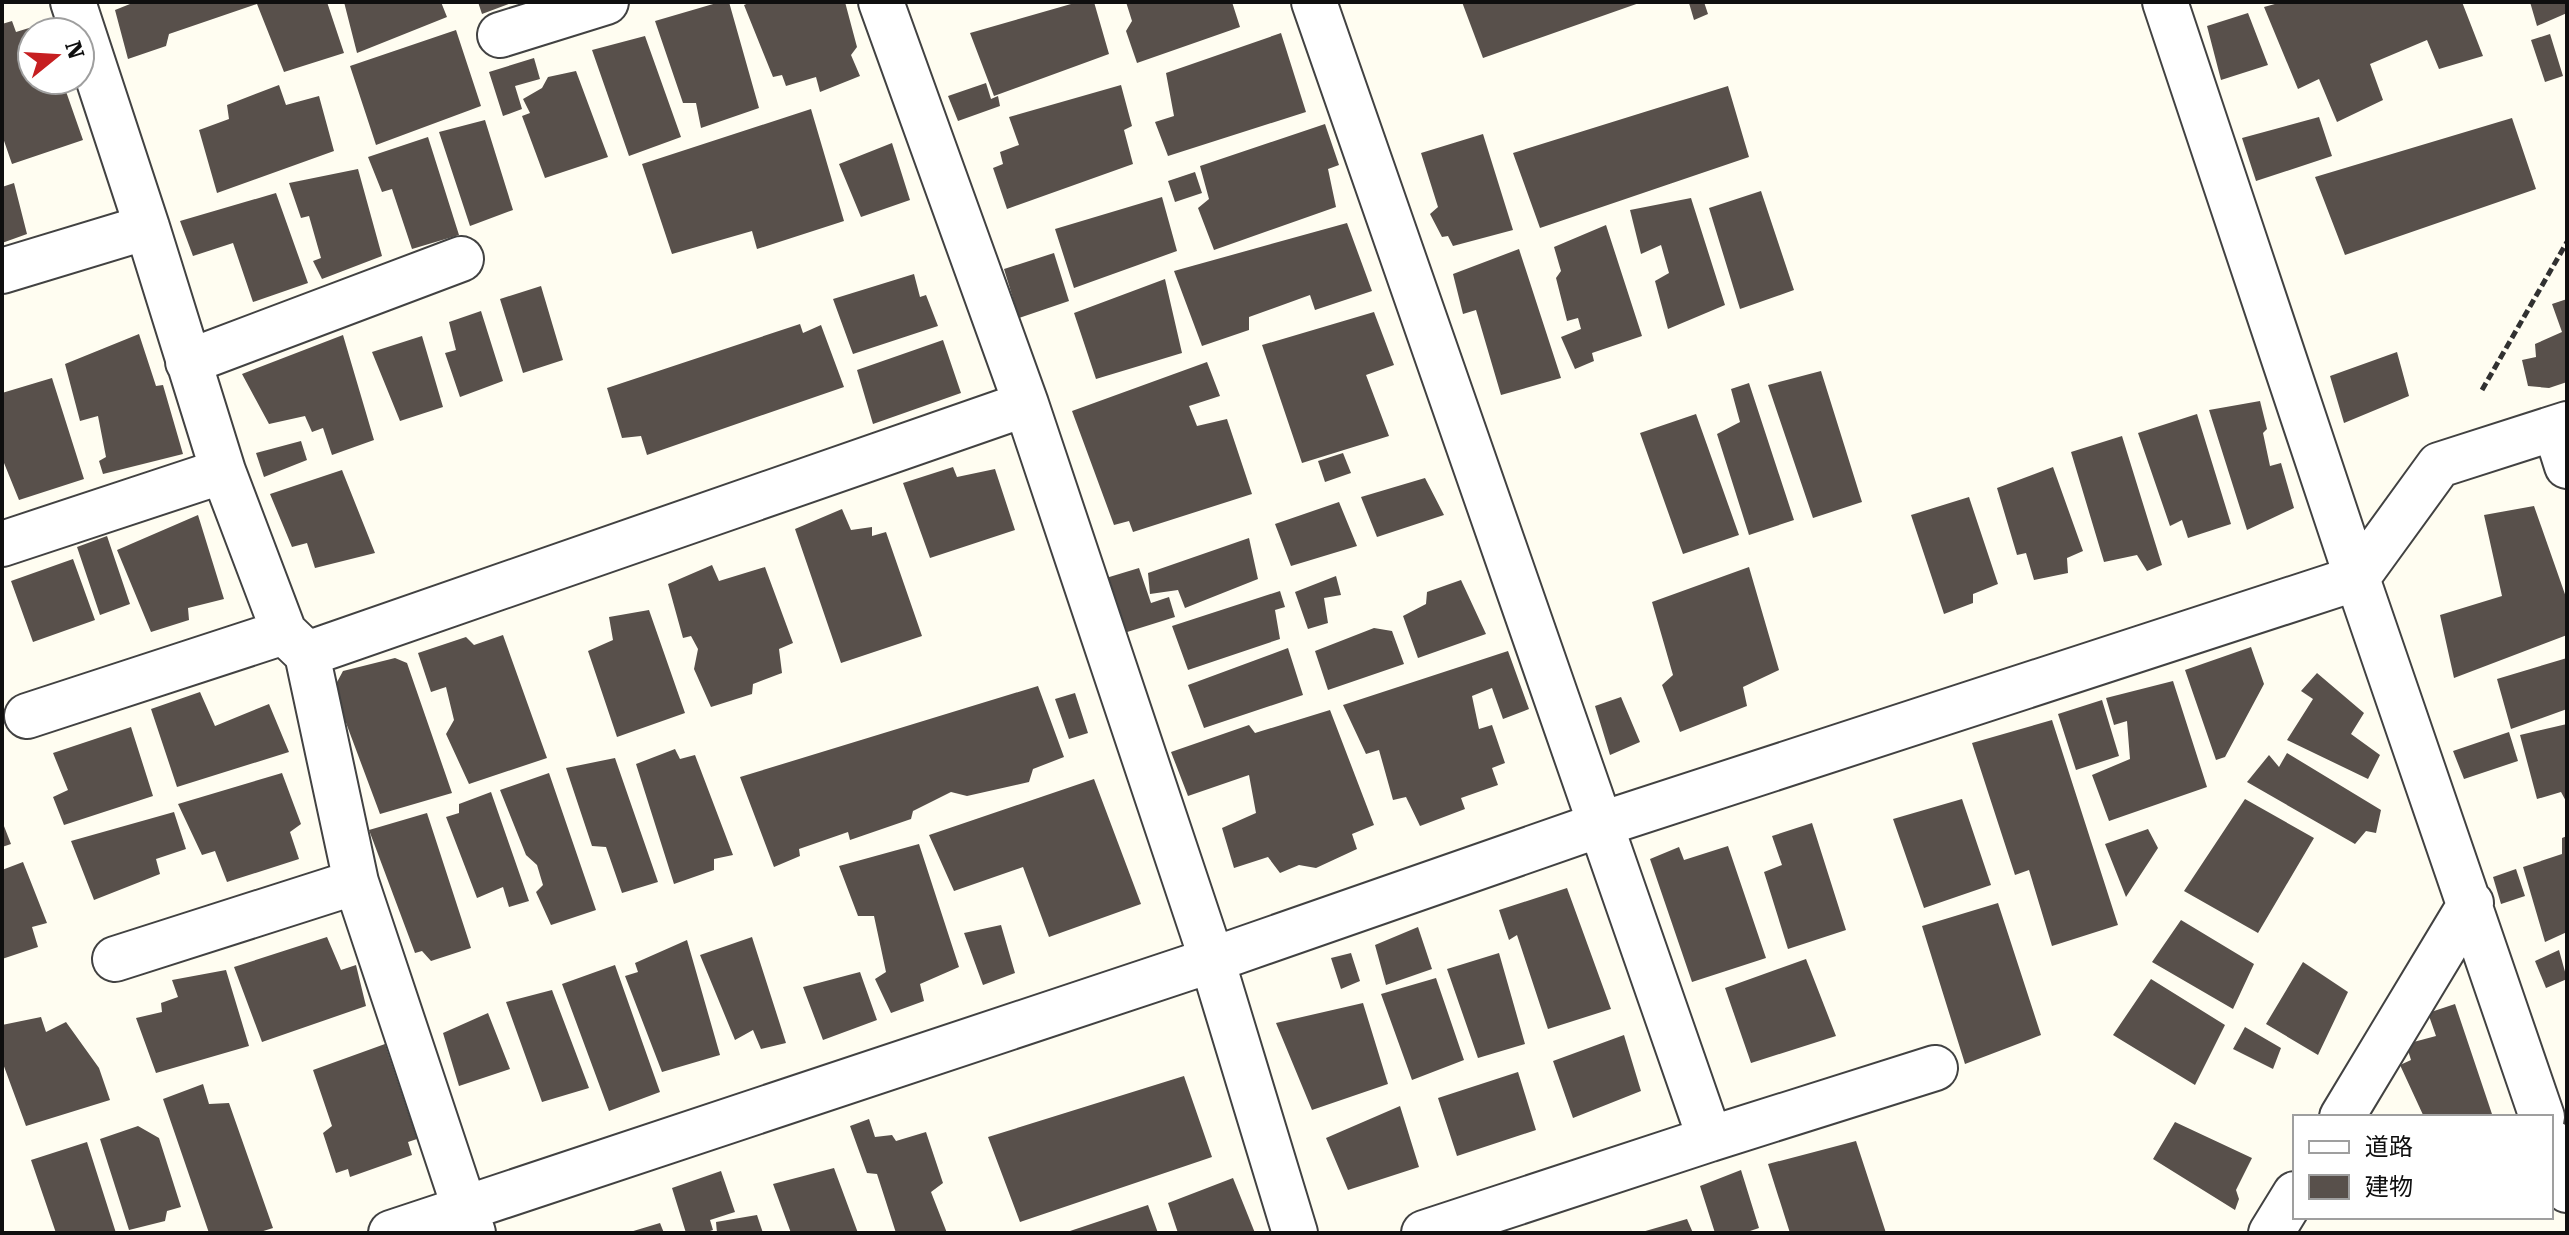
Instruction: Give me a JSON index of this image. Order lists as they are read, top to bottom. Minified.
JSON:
{"legend":["道路","建物"],"north":"right"}
